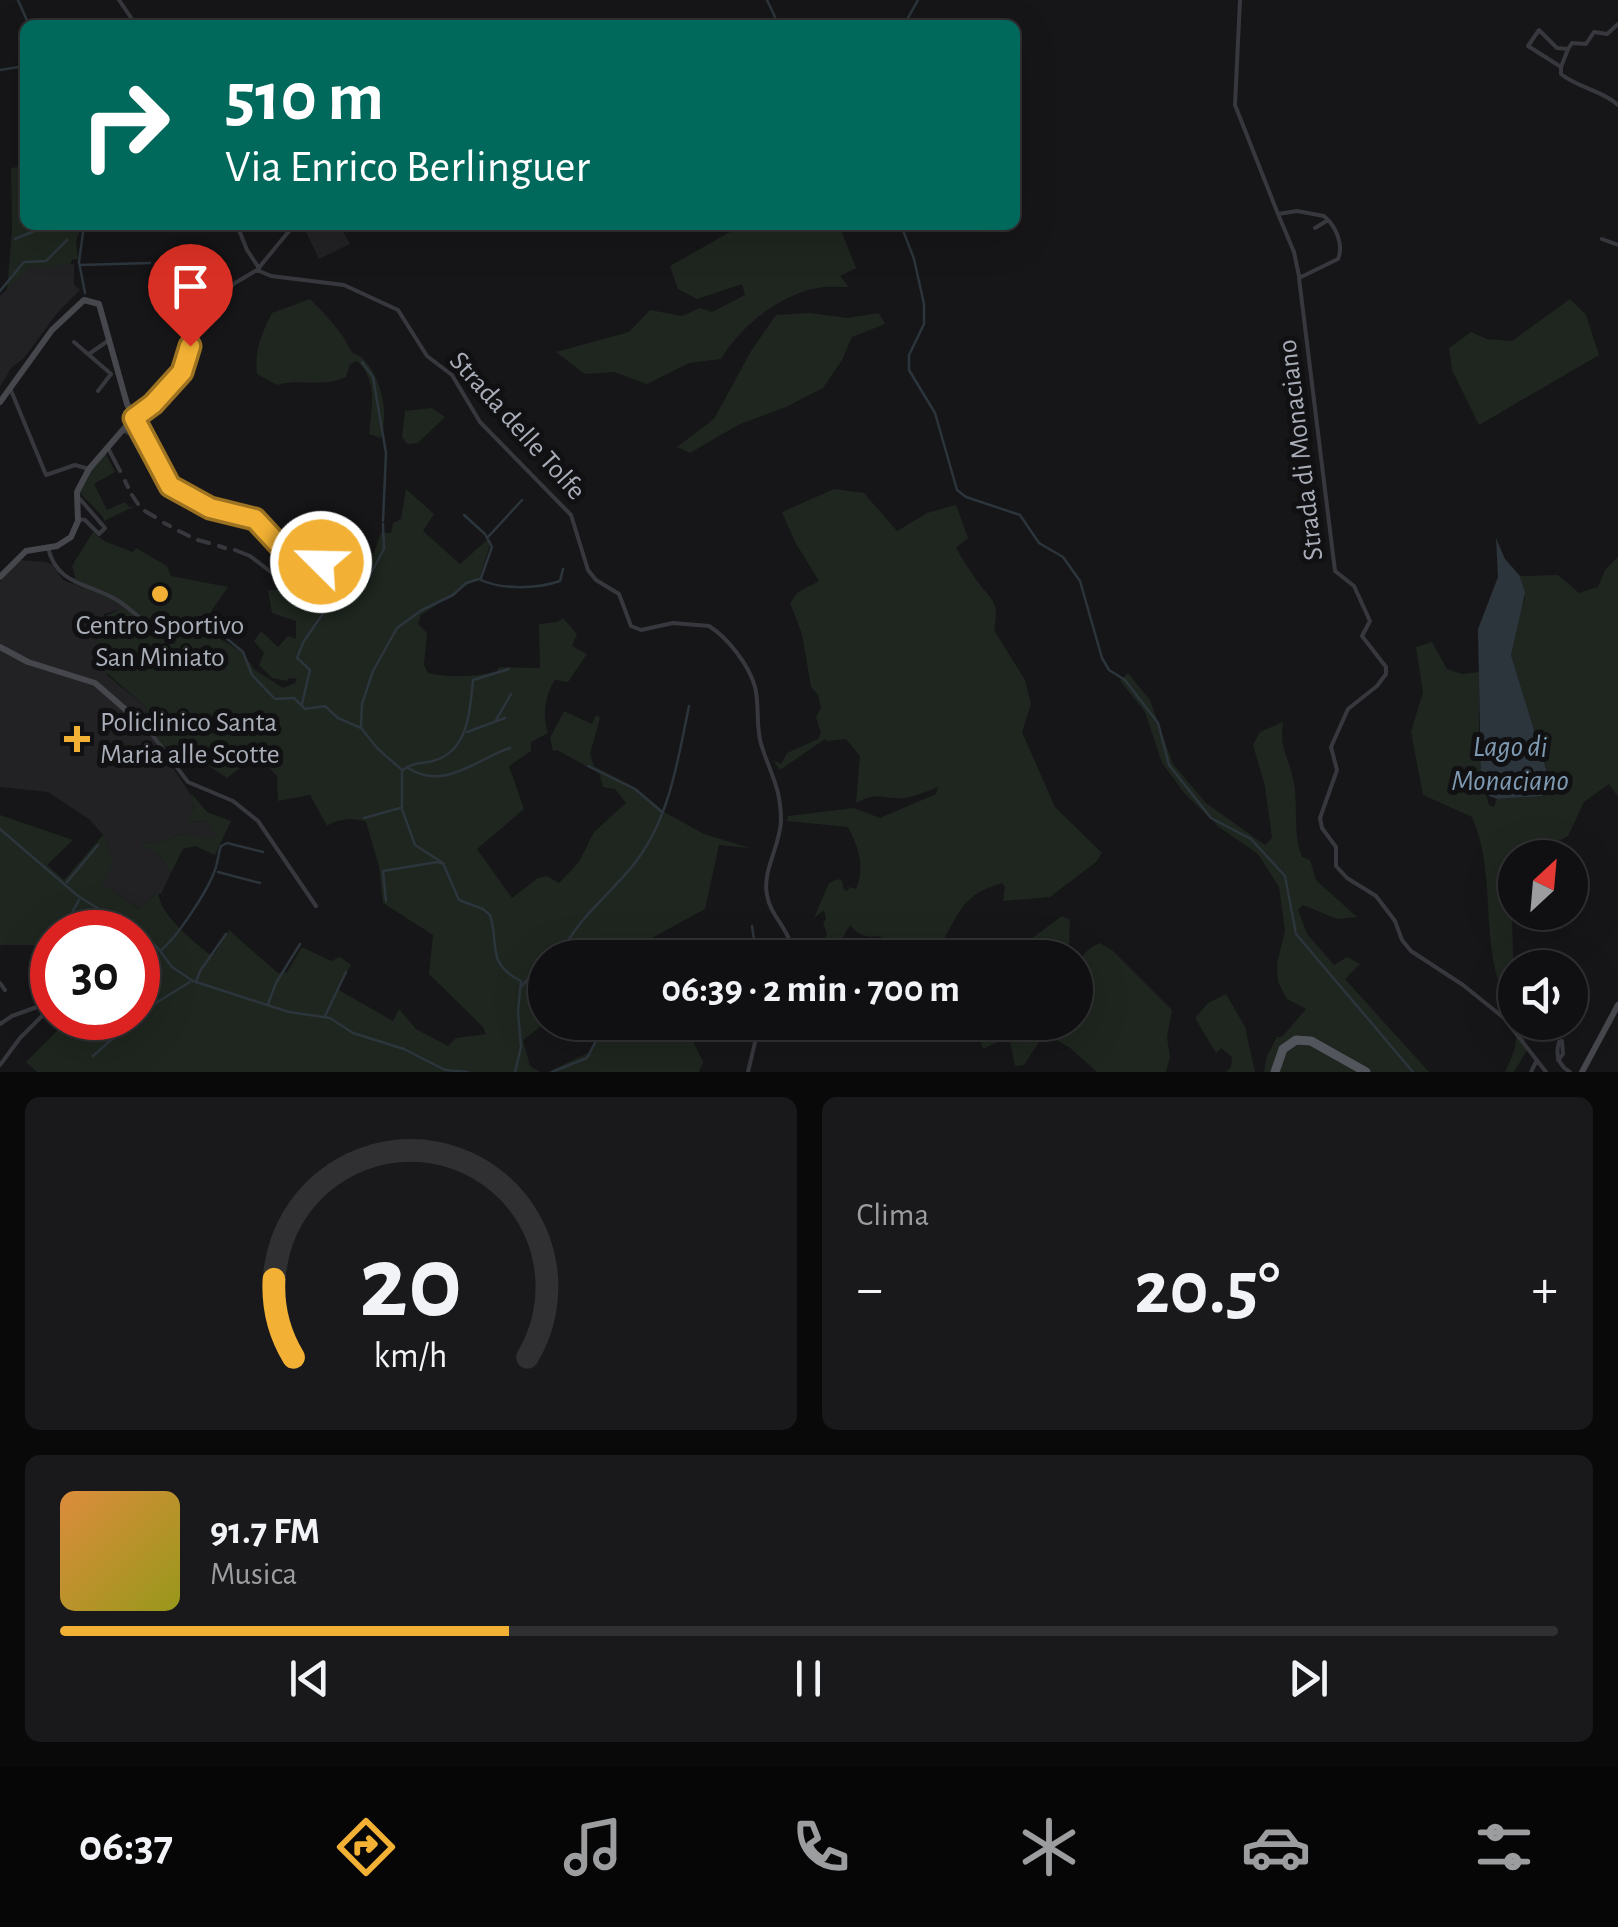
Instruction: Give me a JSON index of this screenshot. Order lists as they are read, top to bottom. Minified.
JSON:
{"streets":{"street":["Strada delle Tolfe","Strada di Monaciano"]},"water":["Lago di Monaciano"],"places":{"other":["Centro Sportivo San Miniato"],"health":["Policlinico Santa Maria alle Scotte"]},"north":"top right","page":{"turn":["510 m","Via Enrico Berlinguer"],"limit":"30","trip":"06:39 · 2 min · 700 m","tile":"Clima","heat":["−","20.5°","+"],"song":["91.7 FM","Musica"],"tabs":"06:37","gauge":["20","km/h"]}}
